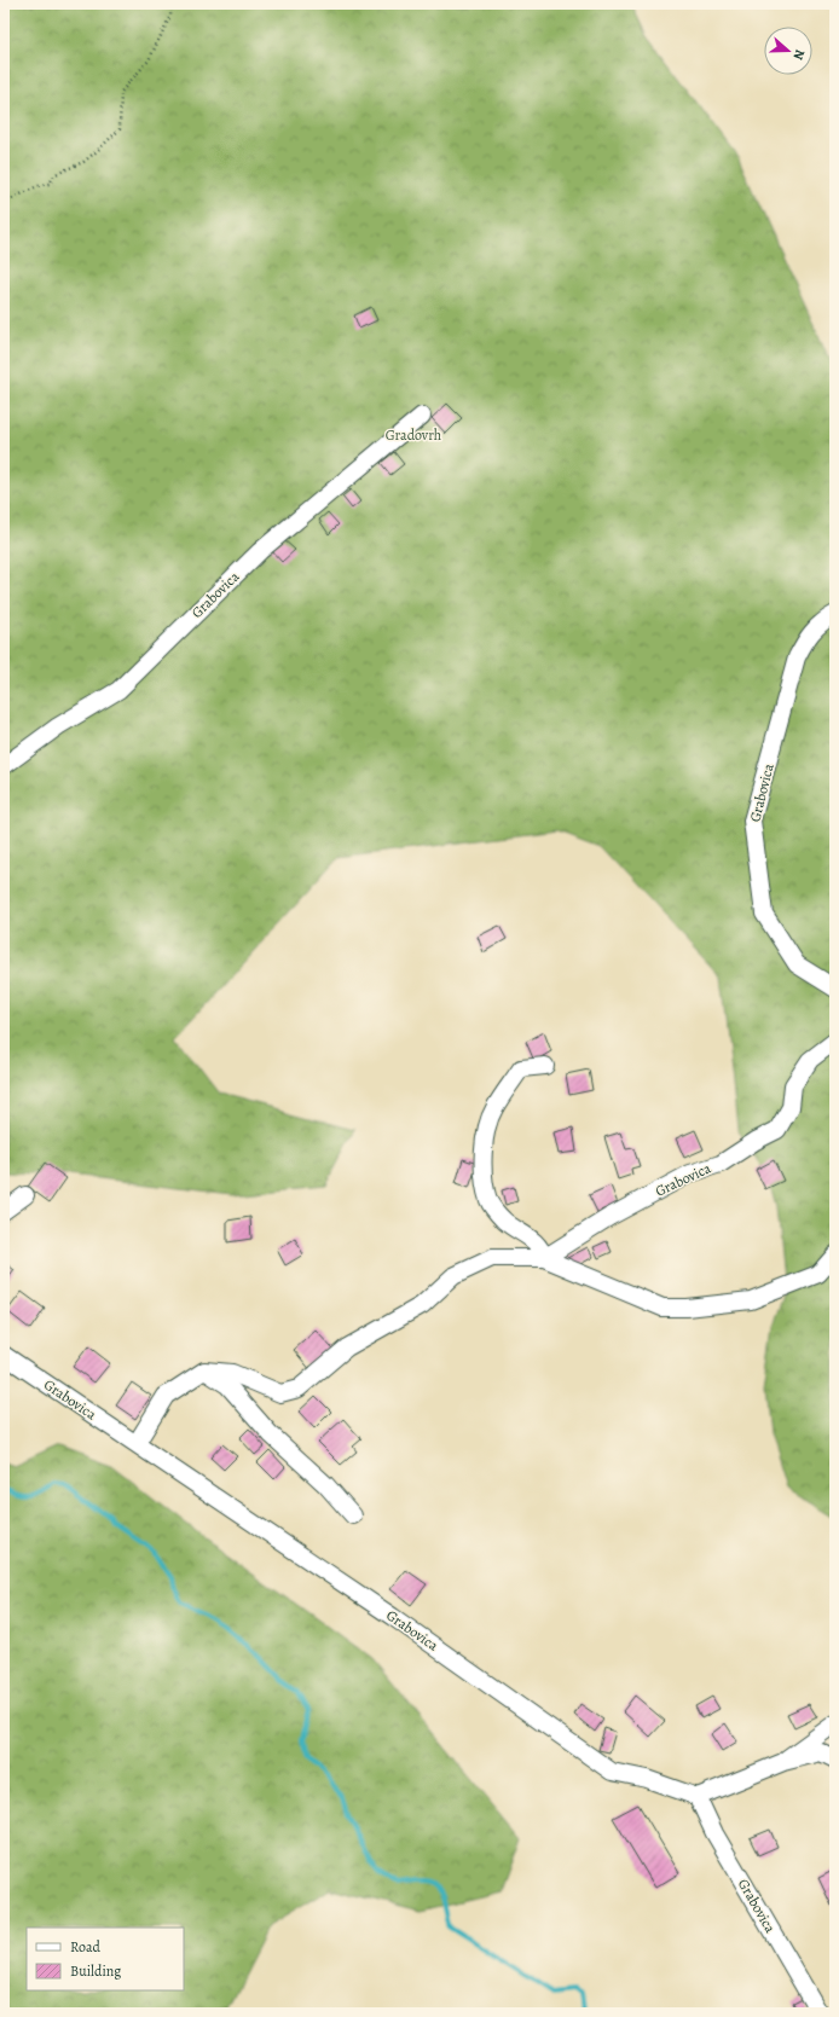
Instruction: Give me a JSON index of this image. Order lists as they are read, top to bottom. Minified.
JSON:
{"streets":{"street":["Grabovica"]},"parks":["Gradovrh"],"legend":["Road","Building"],"north":"right"}
